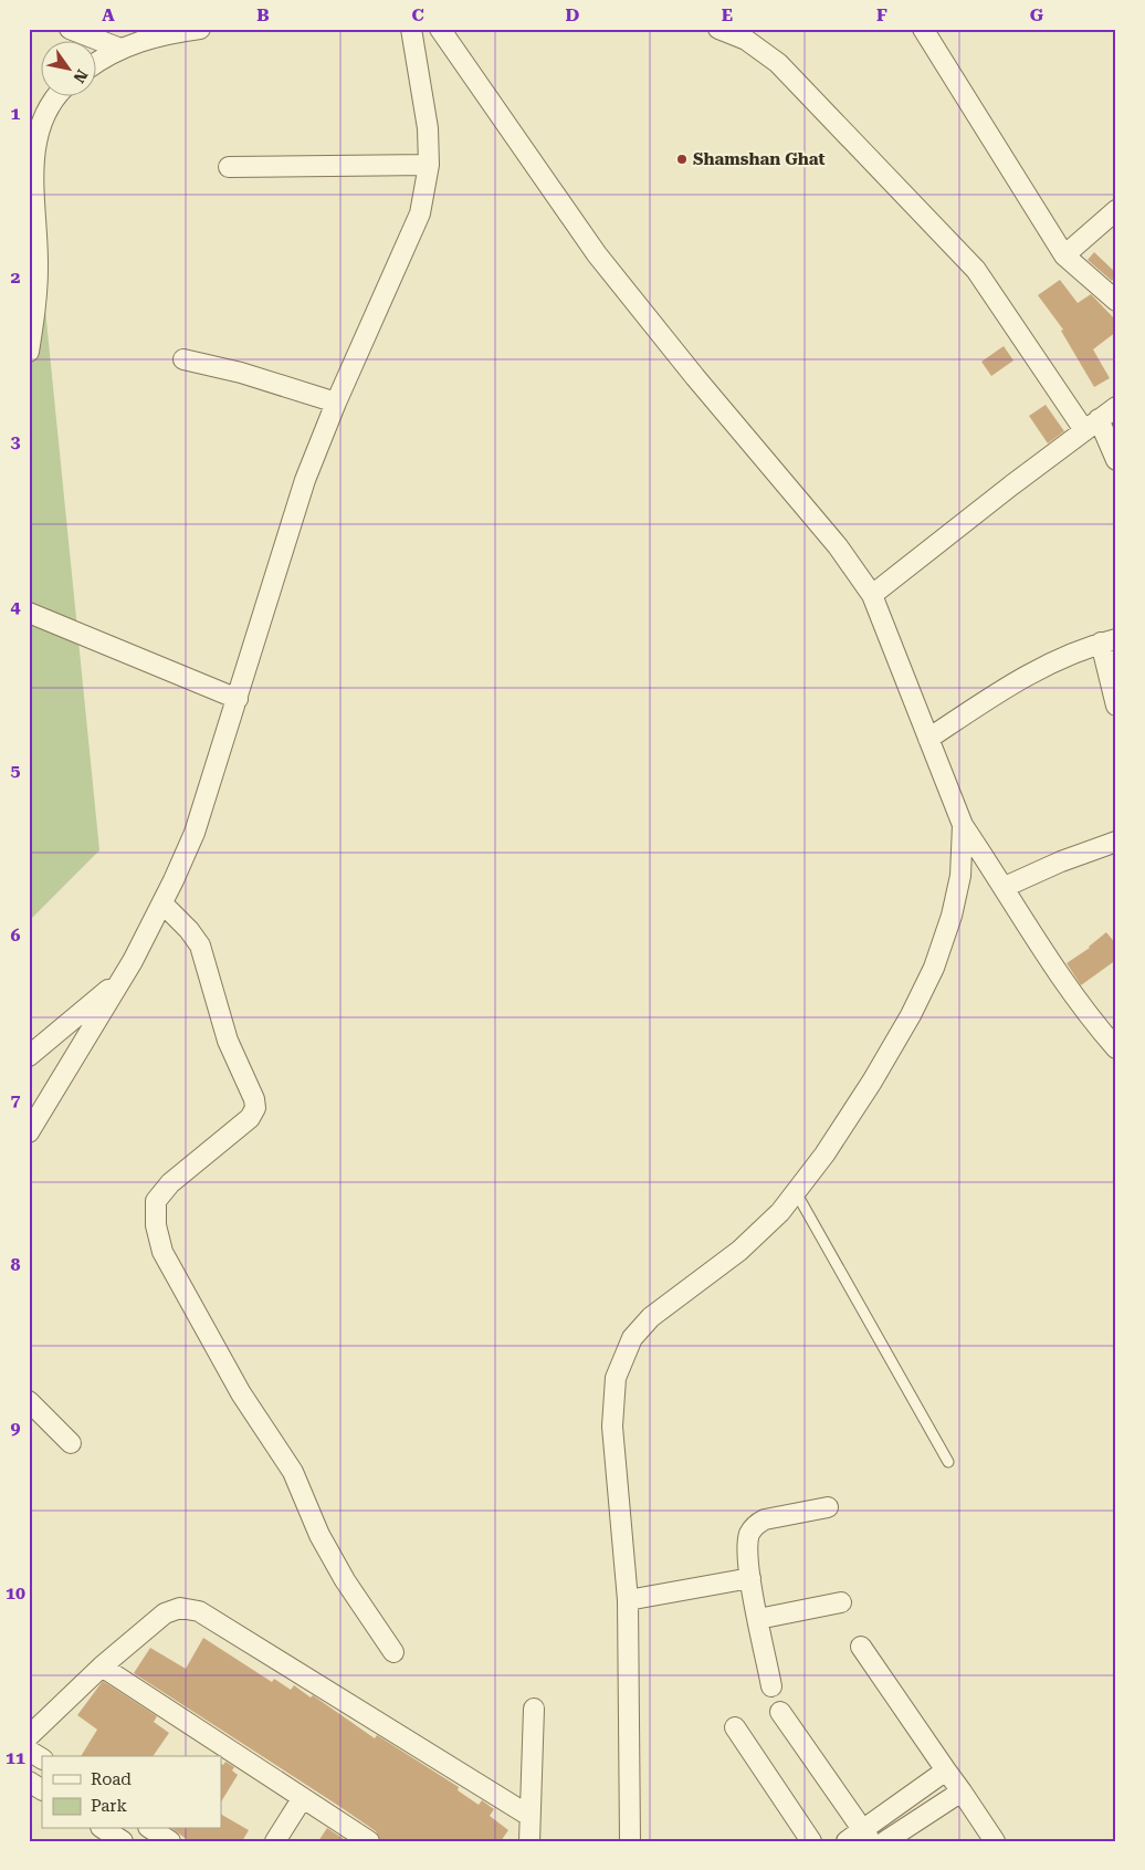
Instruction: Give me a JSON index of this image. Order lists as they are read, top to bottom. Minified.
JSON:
{"places":["Shamshan Ghat"],"legend":["Road","Park"],"north":"bottom right","grid":{"columns":["A","B","C","D","E","F","G"],"rows":["1","2","3","4","5","6","7","8","9","10","11"]}}
